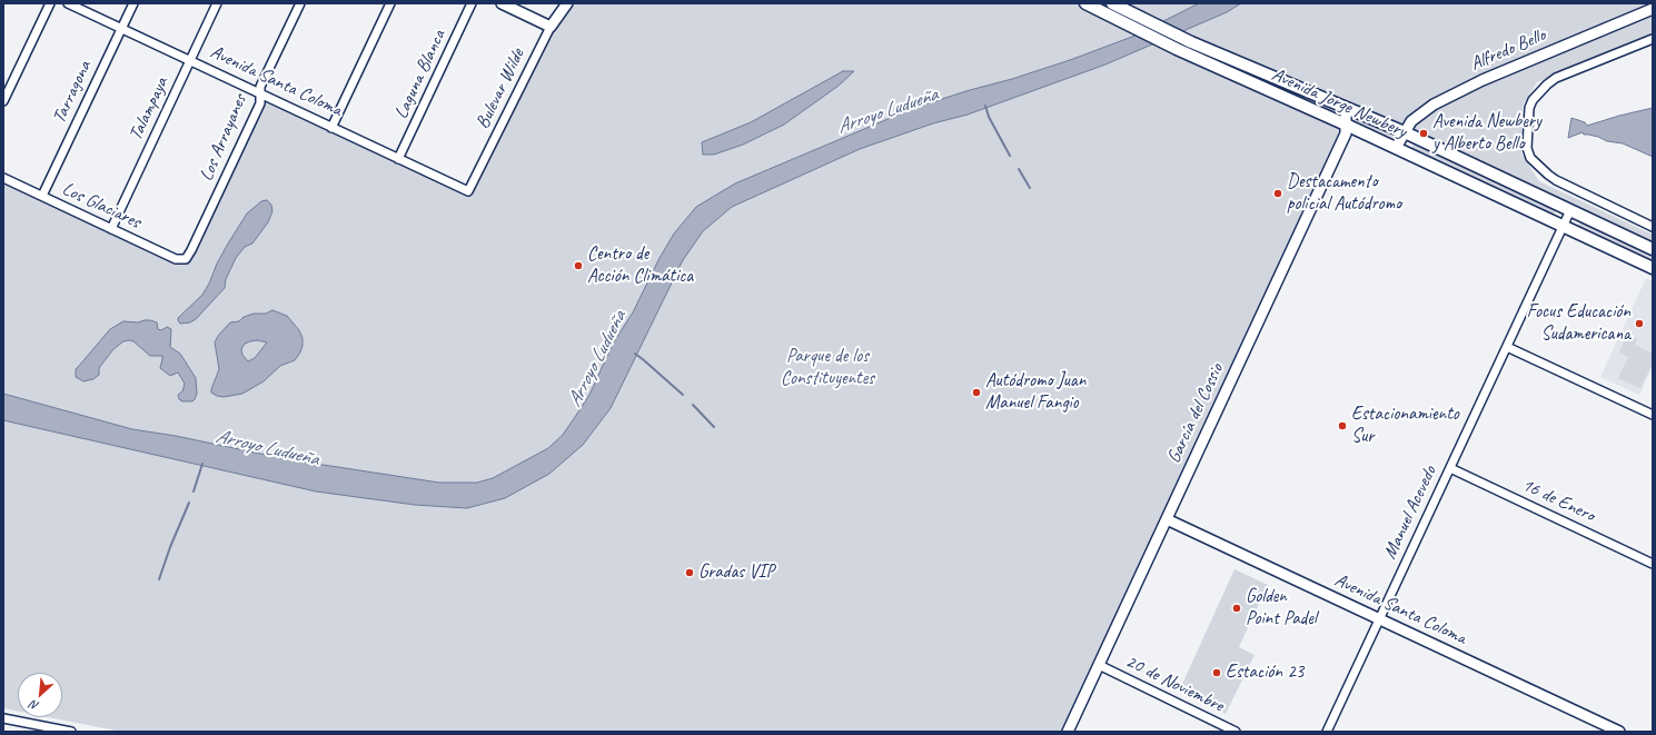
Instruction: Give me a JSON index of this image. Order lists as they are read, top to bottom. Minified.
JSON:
{"streets":{"main road":["Avenida Jorge Newbery"],"street":["Alfredo Bello","Laguna Blanca","Avenida Santa Coloma","Bulevar Wilde","Tarragona","Talampaya","Los Arrayanes","Los Glaciares","García del Cossio","16 de Enero","Manuel Acevedo","20 de Noviembre"]},"crossings":[["Alfredo Bello","Avenida Jorge Newbery"],["Laguna Blanca","Avenida Santa Coloma"],["Avenida Santa Coloma","Bulevar Wilde"],["Avenida Santa Coloma","Tarragona"],["Avenida Santa Coloma","Talampaya"],["Avenida Santa Coloma","Los Arrayanes"],["Avenida Santa Coloma","García del Cossio"],["Avenida Santa Coloma","Manuel Acevedo"],["Tarragona","Los Glaciares"],["Avenida Jorge Newbery","García del Cossio"],["Avenida Jorge Newbery","Manuel Acevedo"],["Talampaya","Los Glaciares"],["Los Arrayanes","Los Glaciares"],["García del Cossio","20 de Noviembre"],["16 de Enero","Manuel Acevedo"]],"water":["Arroyo Ludueña"],"parks":["Parque de los Constituyentes"],"places":["Avenida Newbery y Alberto Bello","Destacamento policial Autódromo","Centro de Acción Climática","Focus Educación Sudamericana","Autódromo Juan Manuel Fangio","Estacionamiento Sur","Gradas VIP","Golden Point Padel","Estación 23"],"north":"bottom left"}
